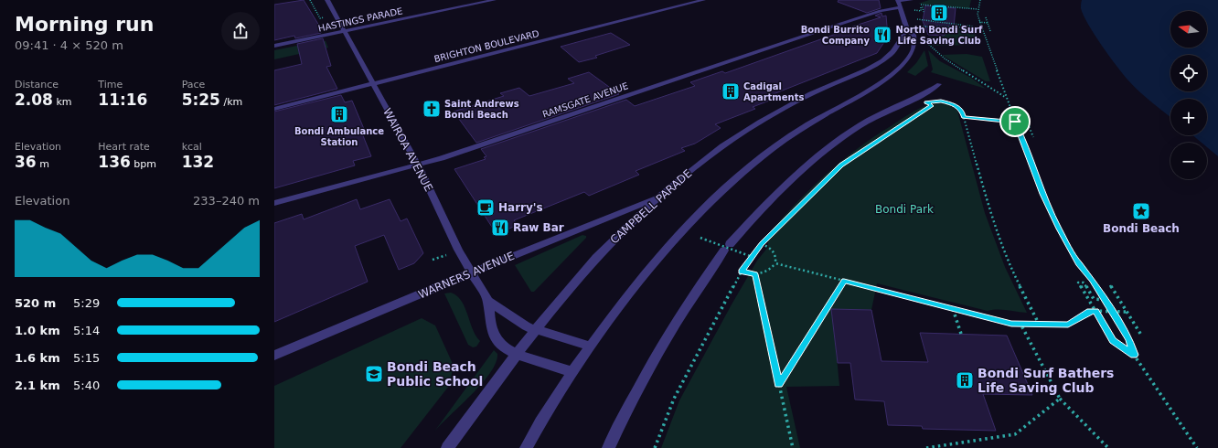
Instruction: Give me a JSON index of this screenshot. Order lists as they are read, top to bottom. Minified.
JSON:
{"streets":{"street":["HASTINGS PARADE","BRIGHTON BOULEVARD","RAMSGATE AVENUE","WAIROA AVENUE","CAMPBELL PARADE","WARNERS AVENUE"]},"crossings":[["HASTINGS PARADE","WAIROA AVENUE"],["BRIGHTON BOULEVARD","WAIROA AVENUE"],["RAMSGATE AVENUE","WAIROA AVENUE"],["WAIROA AVENUE","CAMPBELL PARADE"],["WAIROA AVENUE","WARNERS AVENUE"],["CAMPBELL PARADE","WARNERS AVENUE"]],"parks":["Bondi Park"],"places":{"building":["North Bondi Surf Life Saving Club","Cadigal Apartments","Bondi Ambulance Station","Bondi Surf Bathers Life Saving Club"],"restaurant":["Bondi Burrito Company","Raw Bar"],"church":["Saint Andrews Bondi Beach"],"cafe":["Harry's"],"place":["Bondi Beach"],"school or university":["Bondi Beach Public School"]},"north":"left","page":{"heading":["Morning run","09:41 · 4 × 520 m"],"map_buttons":["+","−"],"stats":[["Distance","2.08 km"],["Time","11:16"],["Pace","5:25 /km"],["Elevation","36 m"],["Heart rate","136 bpm"],["kcal","132"]],"chart":["Elevation","233–240 m"],"list":[{"name":"520 m","note":"5:29"},{"name":"1.0 km","note":"5:14"},{"name":"1.6 km","note":"5:15"},{"name":"2.1 km","note":"5:40"}]}}
